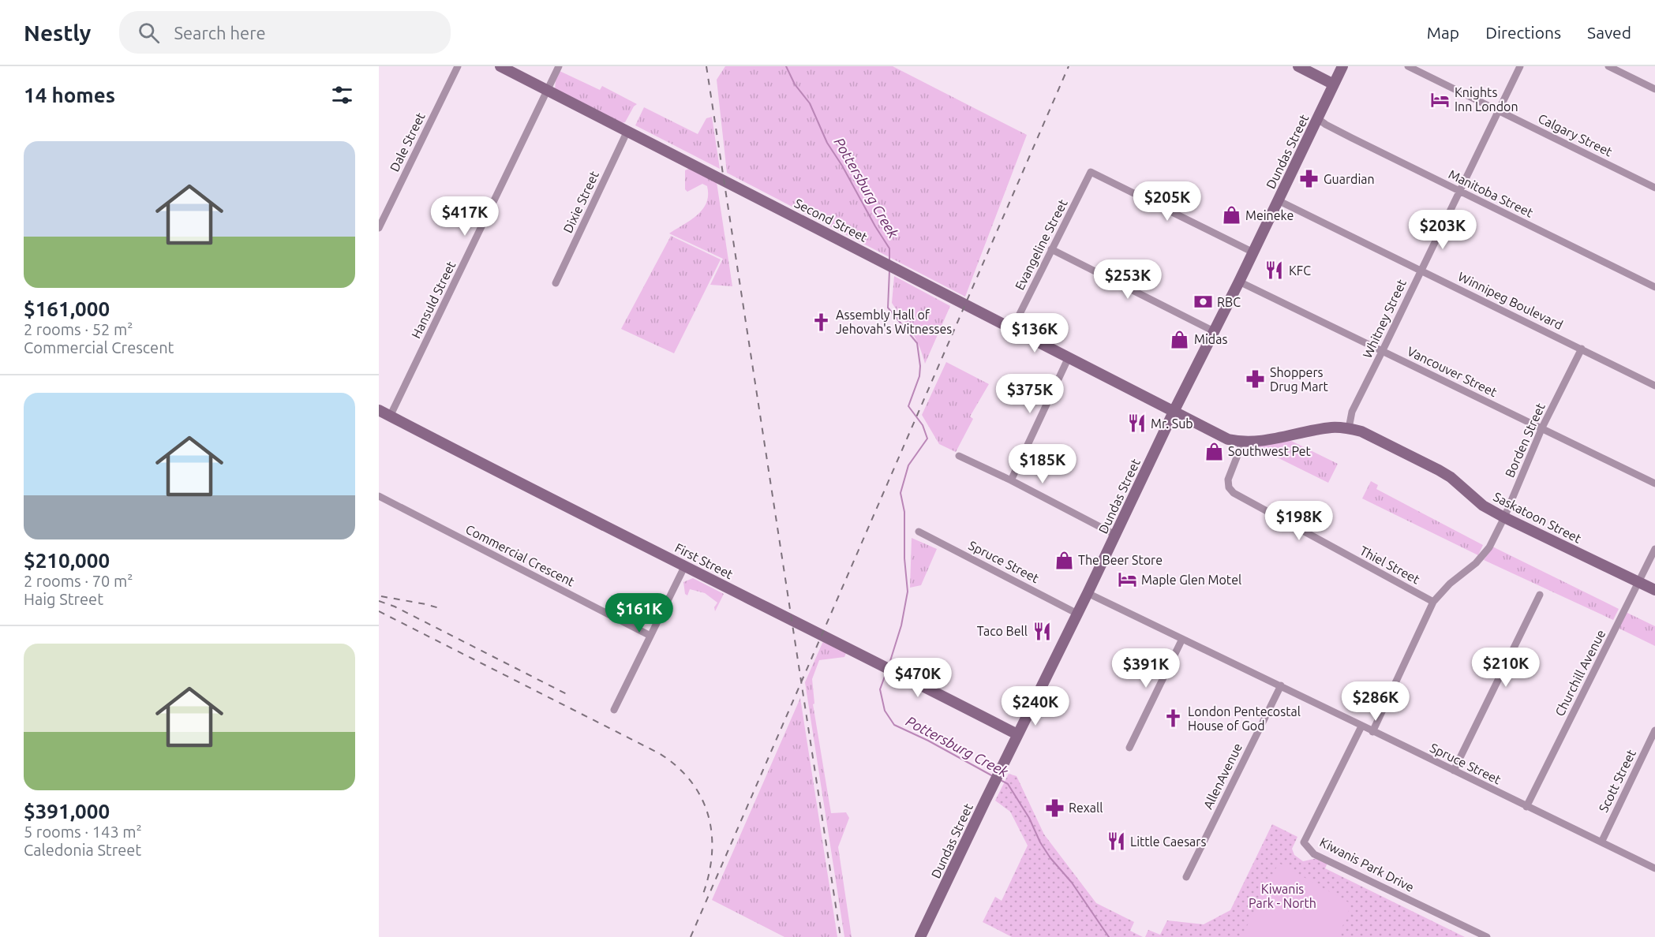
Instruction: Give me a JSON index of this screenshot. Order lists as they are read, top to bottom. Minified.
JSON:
{"streets":{"street":["Calgary Street","Dale Street","Dundas Street","Manitoba Street","Dixie Street","Second Street","Evangeline Street","Hansuld Street","Winnipeg Boulevard","Whitney Street","Vancouver Street","Borden Street","Saskatoon Street","Commercial Crescent","First Street","Spruce Street","Thiel Street","Churchill Avenue","AllenAvenue","Scott Street","Kiwanis Park Drive"]},"crossings":[["Calgary Street","Whitney Street"],["Dundas Street","Manitoba Street"],["Dundas Street","Second Street"],["Dundas Street","Evangeline Street"],["Dundas Street","Winnipeg Boulevard"],["Dundas Street","Vancouver Street"],["Dundas Street","Saskatoon Street"],["Dundas Street","First Street"],["Dundas Street","Spruce Street"],["Manitoba Street","Whitney Street"],["Dixie Street","Second Street"],["Second Street","Evangeline Street"],["Second Street","Hansuld Street"],["Second Street","Saskatoon Street"],["Hansuld Street","First Street"],["Winnipeg Boulevard","Whitney Street"],["Winnipeg Boulevard","Borden Street"],["Whitney Street","Vancouver Street"],["Whitney Street","Saskatoon Street"],["Vancouver Street","Borden Street"],["Borden Street","Saskatoon Street"],["Borden Street","Spruce Street"],["Borden Street","Thiel Street"],["Saskatoon Street","Thiel Street"],["Saskatoon Street","Churchill Avenue"],["Spruce Street","Churchill Avenue"],["Spruce Street","AllenAvenue"],["Spruce Street","Scott Street"],["Spruce Street","Kiwanis Park Drive"]],"water":["Pottersburg Creek"],"parks":["Kiwanis Park - North"],"places":{"hotel":["Knights Inn London","Maple Glen Motel"],"pharmacy":["Guardian","Shoppers Drug Mart","Rexall"],"shop":["Meineke","Midas","Southwest Pet","The Beer Store"],"restaurant":["KFC","Mr. Sub","Taco Bell","Little Caesars"],"bank":["RBC"],"church":["Assembly Hall of Jehovah's Witnesses","London Pentecostal House of God"]},"page":{"header":"Nestly","search":"Search here","nav":["Map","Directions","Saved"],"heading":"14 homes","list":[{"name":"$161,000","note":"2 rooms · 52 m² · Commercial Crescent"},{"name":"$210,000","note":"2 rooms · 70 m² · Haig Street"},{"name":"$391,000","note":"5 rooms · 143 m² · Caledonia Street"}],"price":["$205K","$417K","$203K","$253K","$136K","$375K","$185K","$198K","$161K","$210K","$391K","$470K","$286K","$240K"]}}
